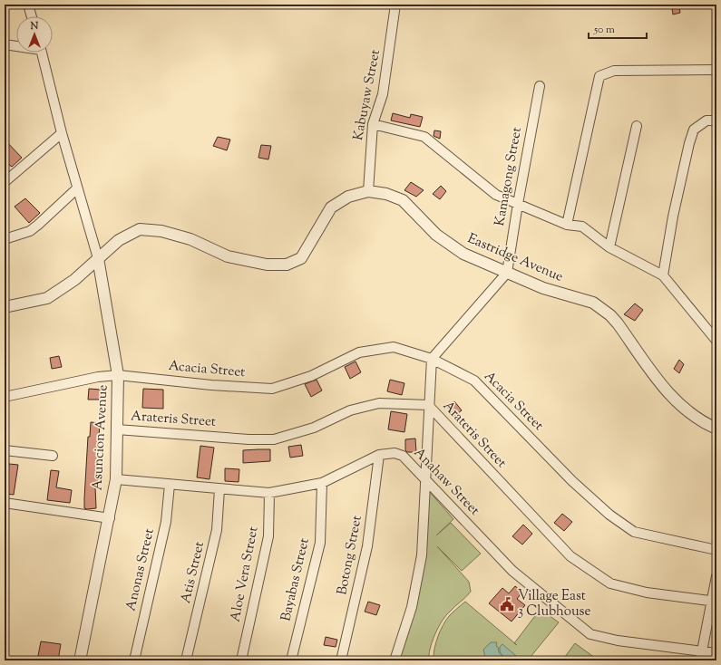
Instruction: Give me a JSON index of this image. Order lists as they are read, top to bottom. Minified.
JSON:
{"streets":{"street":["Kabuyaw Street","Kamagong Street","Eastridge Avenue","Acacia Street","Arateris Street","Asuncion Avenue","Anahaw Street","Botong Street","Anonas Street","Atis Street","Aloe Vera Street","Bayabas Street"]},"crossings":[["Kabuyaw Street","Eastridge Avenue"],["Kamagong Street","Eastridge Avenue"],["Eastridge Avenue","Asuncion Avenue"],["Acacia Street","Asuncion Avenue"],["Arateris Street","Asuncion Avenue"],["Asuncion Avenue","Anahaw Street"],["Anahaw Street","Botong Street"],["Anahaw Street","Anonas Street"],["Anahaw Street","Atis Street"],["Anahaw Street","Aloe Vera Street"],["Anahaw Street","Bayabas Street"]],"places":{"public building":["Village East 3 Clubhouse"]},"scale_bar":"50 m","north":"top"}
